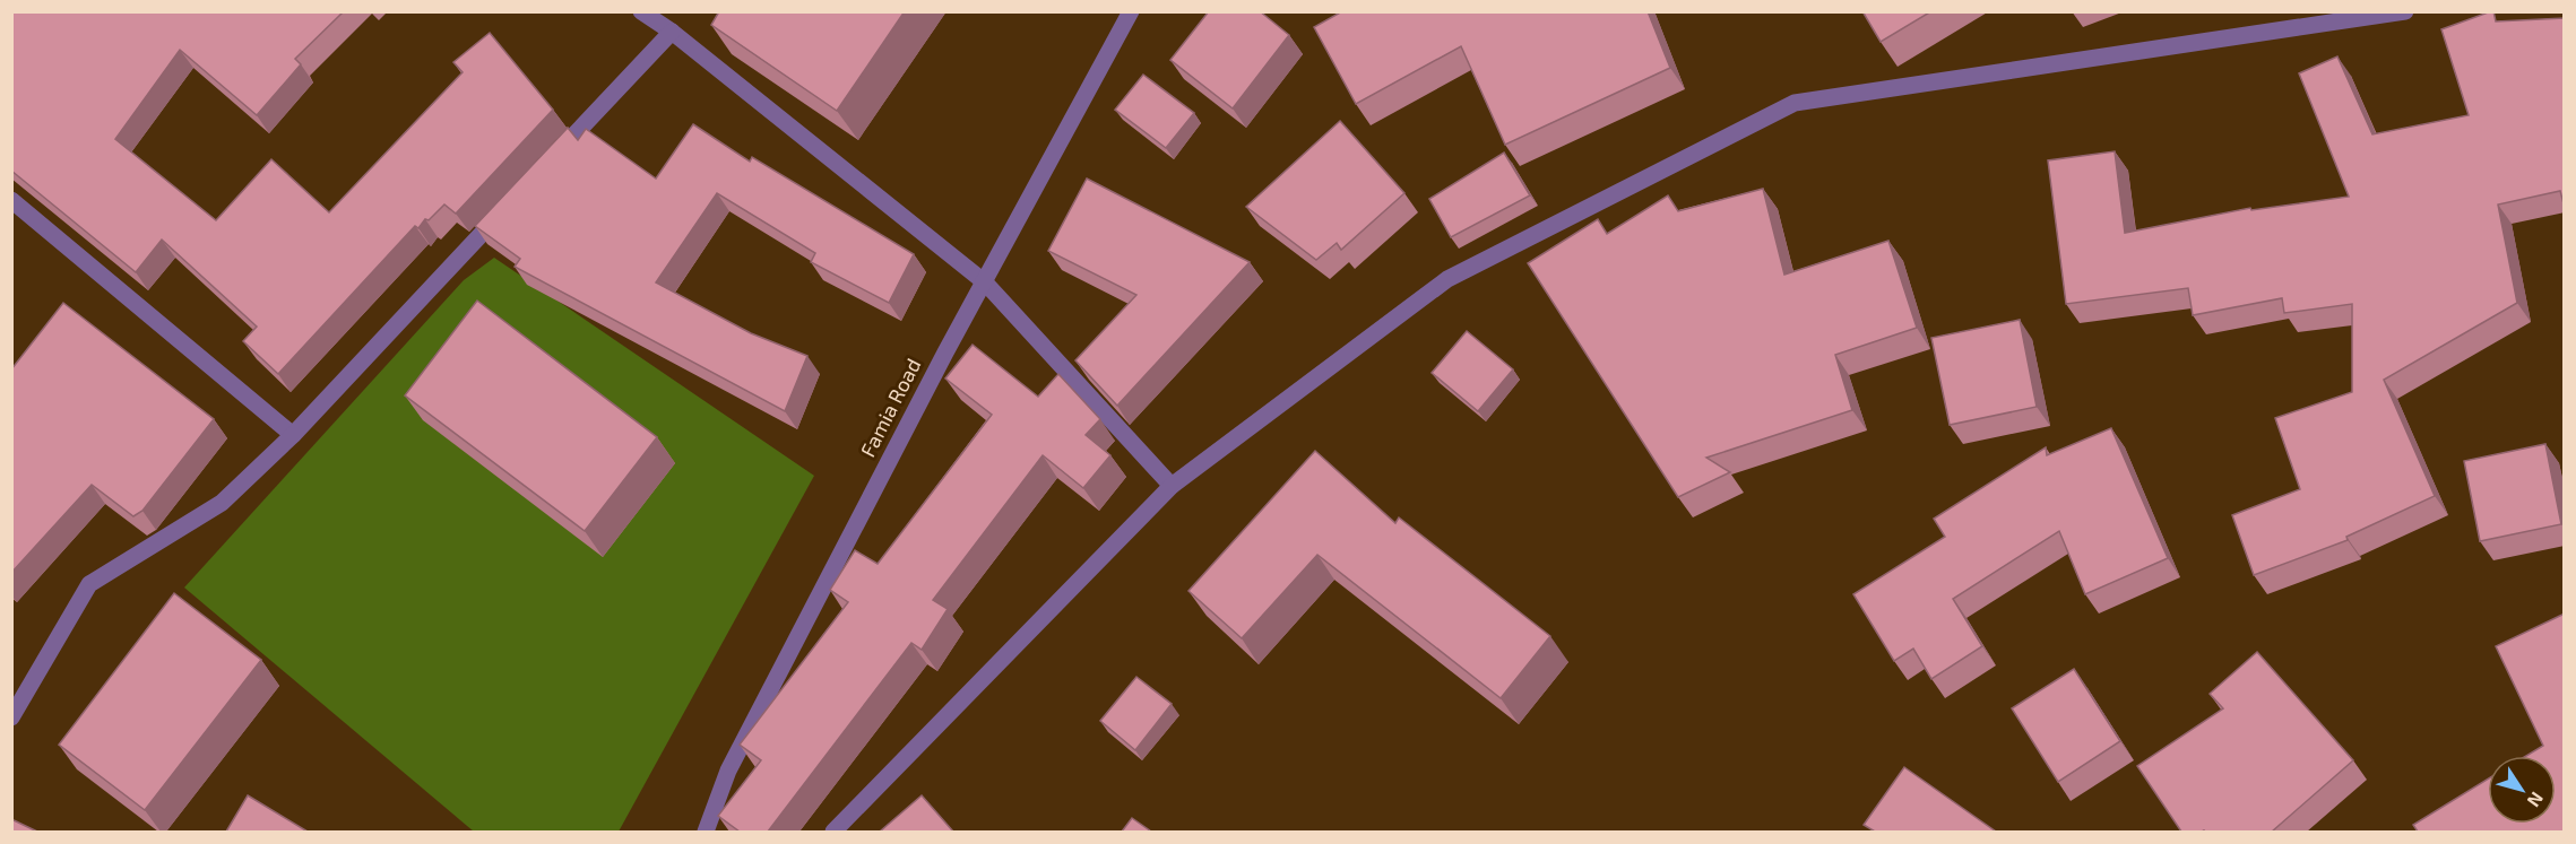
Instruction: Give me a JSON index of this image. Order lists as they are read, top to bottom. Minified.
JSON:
{"streets":{"street":["Famia Road"]},"north":"bottom right"}
